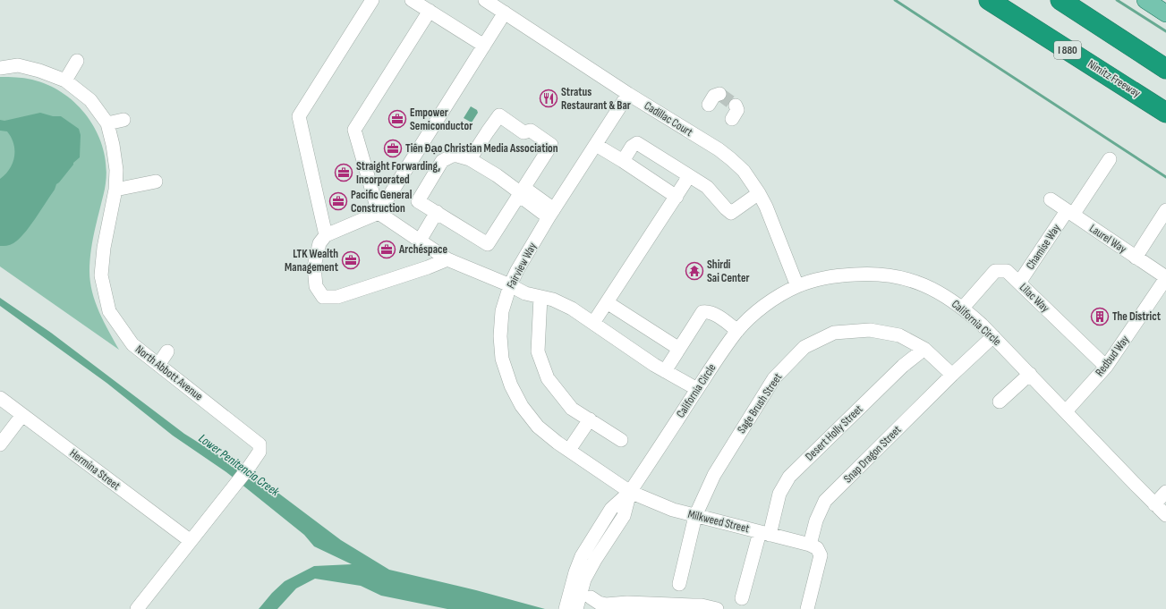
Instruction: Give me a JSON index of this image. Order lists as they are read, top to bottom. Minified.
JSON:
{"streets":{"highway":["I 880","Nimitz Freeway"],"street":["Cadillac Court","Laurel Way","Chamise Way","Fairview Way","Lilac Way","California Circle","Redbud Way","North Abbott Avenue","Sage Brush Street","Desert Holly Street","Snap Dragon Street","Hermina Street","Milkweed Street"]},"crossings":[["Cadillac Court","Fairview Way"],["Cadillac Court","California Circle"],["Laurel Way","Chamise Way"],["Laurel Way","Redbud Way"],["Chamise Way","Lilac Way"],["Fairview Way","California Circle"],["Fairview Way","Milkweed Street"],["Lilac Way","California Circle"],["Lilac Way","Redbud Way"],["California Circle","Redbud Way"],["California Circle","Snap Dragon Street"],["California Circle","Milkweed Street"],["North Abbott Avenue","Hermina Street"],["Sage Brush Street","Desert Holly Street"],["Sage Brush Street","Snap Dragon Street"],["Sage Brush Street","Milkweed Street"],["Desert Holly Street","Milkweed Street"],["Snap Dragon Street","Milkweed Street"]],"water":["Lower Penitencia Creek"],"places":{"restaurant":["Stratus Restaurant & Bar"],"office":["Empower Semiconductor","Tiên Đạo Christian Media Association","Straight Forwarding, Incorporated","Pacific General Construction","Archéspace","LTK Wealth Management"],"temple":["Shirdi Sai Center"],"building":["The District"]}}
